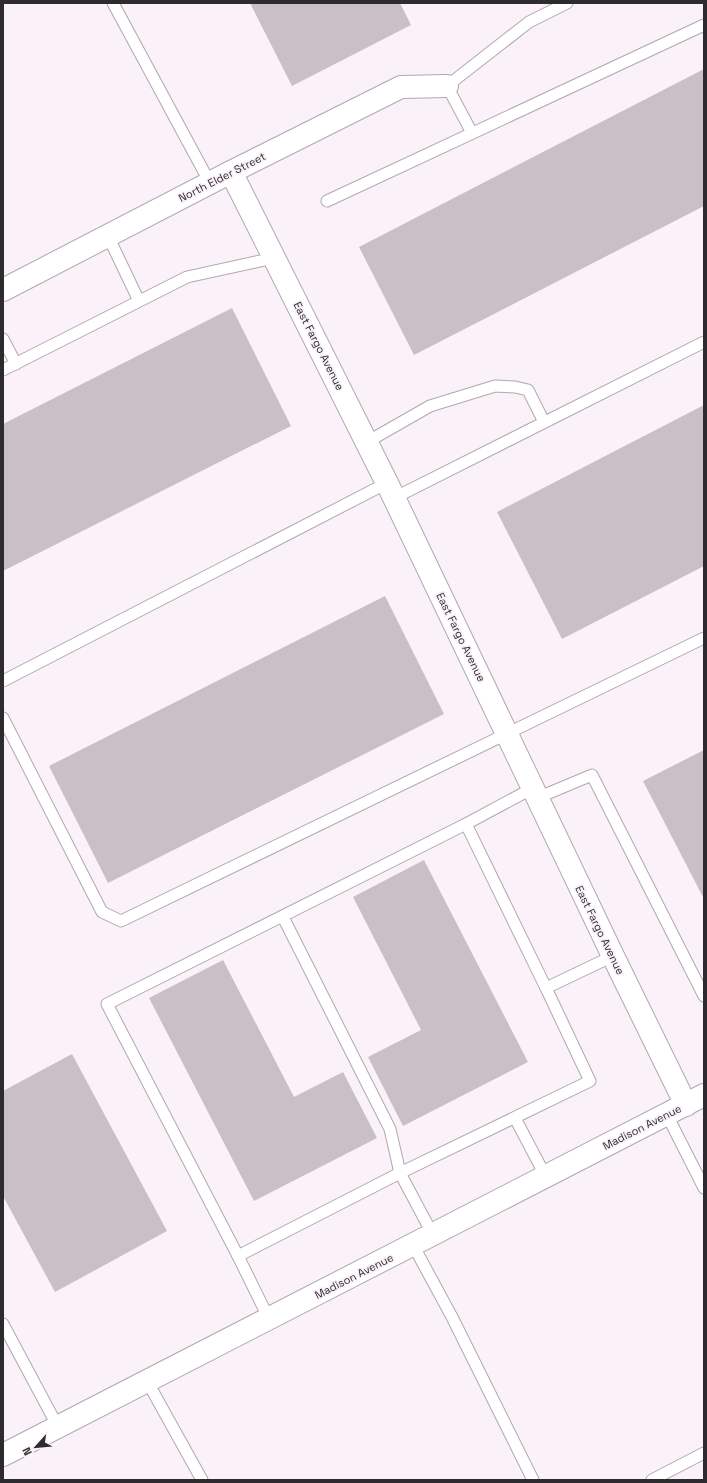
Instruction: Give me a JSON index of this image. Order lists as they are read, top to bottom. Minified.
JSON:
{"streets":{"street":["North Elder Street","East Fargo Avenue","Madison Avenue"]},"crossings":[["North Elder Street","East Fargo Avenue"],["East Fargo Avenue","Madison Avenue"]],"north":"bottom left"}
